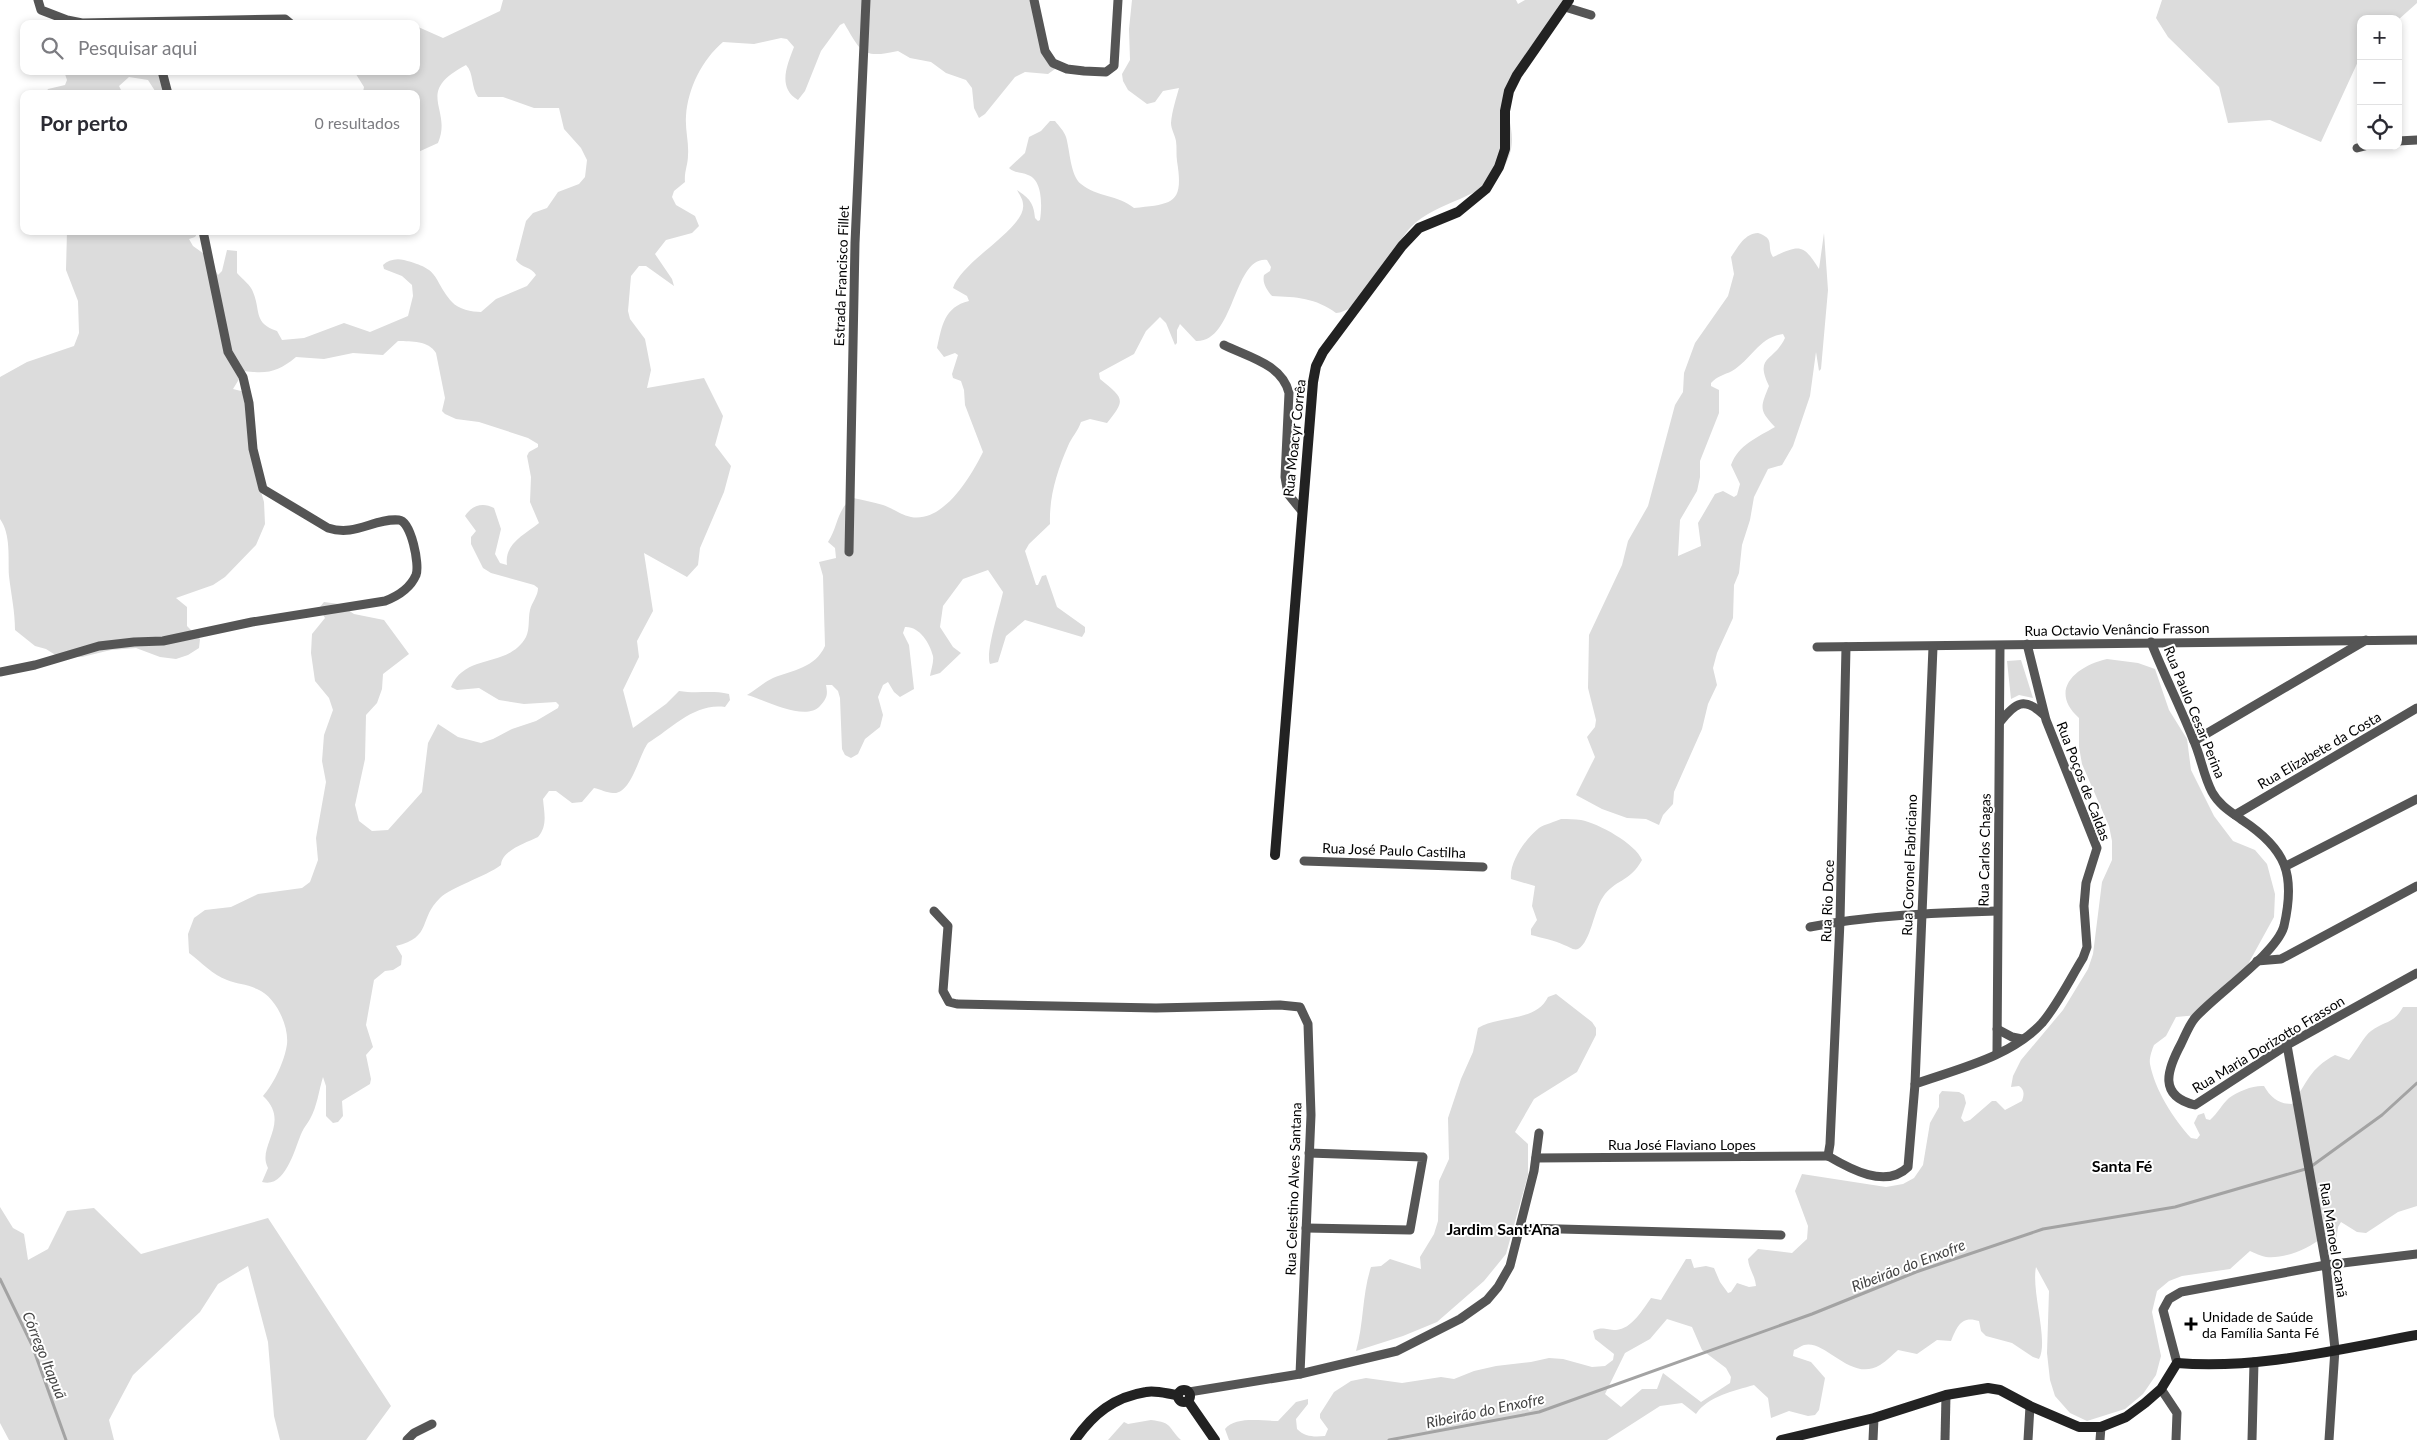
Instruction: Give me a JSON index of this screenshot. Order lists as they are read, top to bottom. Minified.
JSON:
{"streets":{"street":["Estrada Francisco Fillet","Rua Moacyr Corrêa","Rua Octavio Venâncio Frasson","Rua Paulo Cesar Perina","Rua Elizabete da Costa","Rua Poços de Caldas","Rua José Paulo Castilha","Rua Carlos Chagas","Rua Coronel Fabriciano","Rua Rio Doce","Rua Maria Dorizotto Frasson","Rua José Flaviano Lopes","Rua Celestino Alves Santana","Rua Manoel Ocanã"]},"crossings":[["Rua Octavio Venâncio Frasson","Rua Paulo Cesar Perina"],["Rua Octavio Venâncio Frasson","Rua Poços de Caldas"],["Rua Octavio Venâncio Frasson","Rua Carlos Chagas"],["Rua Octavio Venâncio Frasson","Rua Coronel Fabriciano"],["Rua Octavio Venâncio Frasson","Rua Rio Doce"],["Rua Paulo Cesar Perina","Rua Elizabete da Costa"],["Rua Poços de Caldas","Rua Carlos Chagas"],["Rua Poços de Caldas","Rua Coronel Fabriciano"],["Rua Rio Doce","Rua José Flaviano Lopes"],["Rua Maria Dorizotto Frasson","Rua Manoel Ocanã"]],"districts":["Santa Fé","Jardim Sant'Ana"],"water":["Ribeirão do Enxofre","Córrego Itapuã"],"places":{"health":["Unidade de Saúde da Família Santa Fé"]},"page":{"map_buttons":["+","−"],"search":"Pesquisar aqui","heading":["Por perto","0 resultados"]}}
